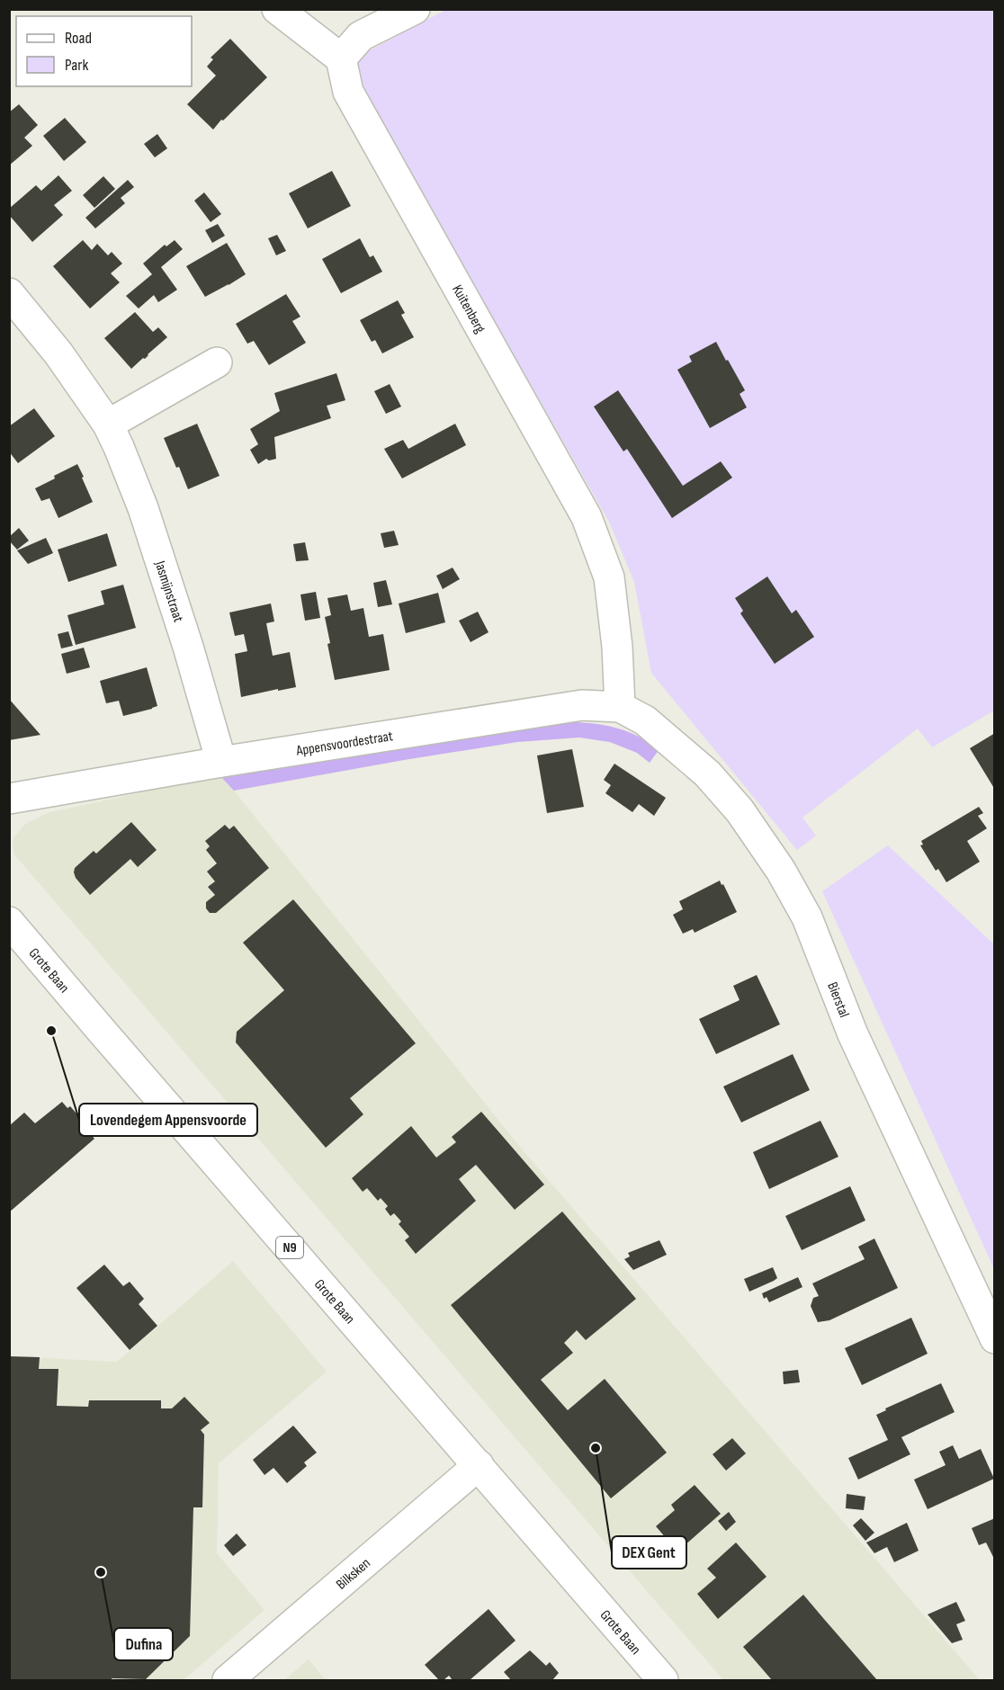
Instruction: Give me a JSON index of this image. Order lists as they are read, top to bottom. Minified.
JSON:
{"streets":{"street":["Kuitenberg","Jasmijnstraat","Appensvoordestraat","Grote Baan","Bierstal","N9","Bilksken"]},"crossings":[["Kuitenberg","Appensvoordestraat"],["Kuitenberg","Bierstal"],["Jasmijnstraat","Appensvoordestraat"],["Appensvoordestraat","Bierstal"],["Grote Baan","Bilksken"]],"places":["Lovendegem Appensvoorde","DEX Gent","Dufina"],"legend":["Road","Park"]}
